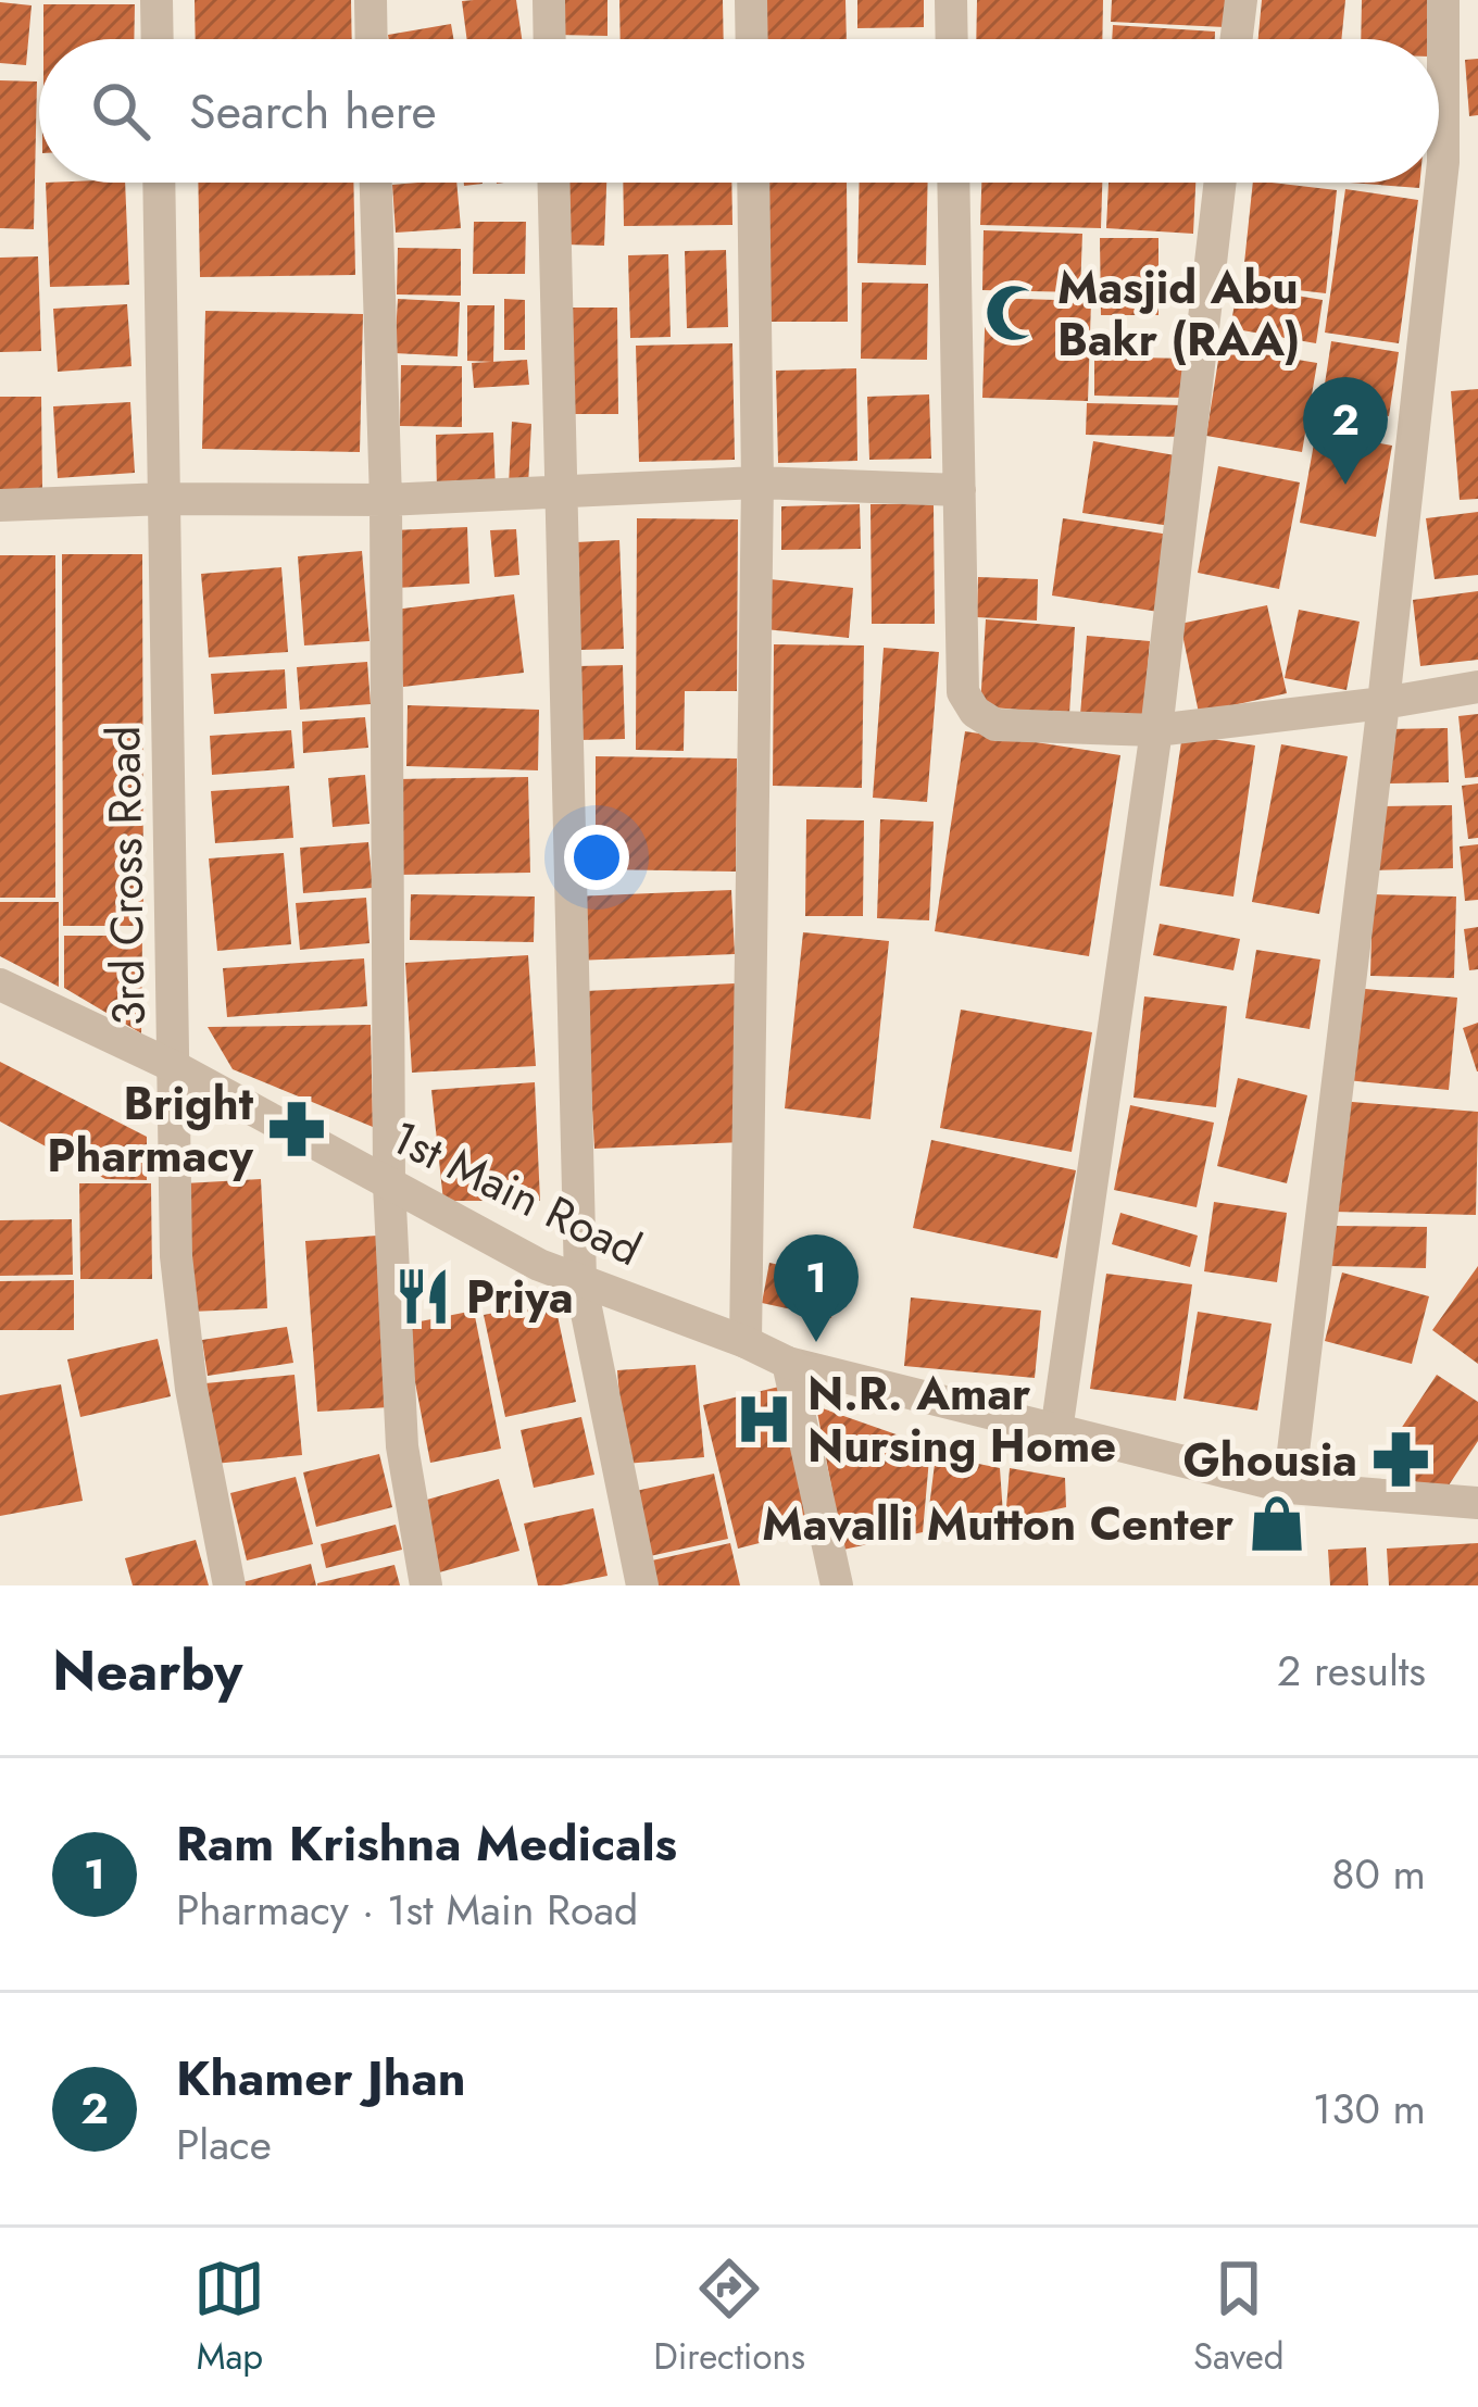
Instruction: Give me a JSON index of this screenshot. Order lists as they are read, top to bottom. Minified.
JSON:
{"streets":{"street":["3rd Cross Road","1st Main Road"]},"crossings":[["3rd Cross Road","1st Main Road"]],"places":{"mosque":["Masjid Abu Bakr (RAA)"],"pharmacy":["Bright Pharmacy","Ghousia"],"restaurant":["Priya"],"hospital":["N.R. Amar Nursing Home"],"shop":["Mavalli Mutton Center"]},"page":{"search":"Search here","pins":["2","1"],"heading":["Nearby","2 results"],"list":[{"mark":"1","name":"Ram Krishna Medicals","note":"Pharmacy · 1st Main Road","value":"80 m"},{"mark":"2","name":"Khamer Jhan","note":"Place","value":"130 m"}],"nav":["Map","Directions","Saved"]}}
